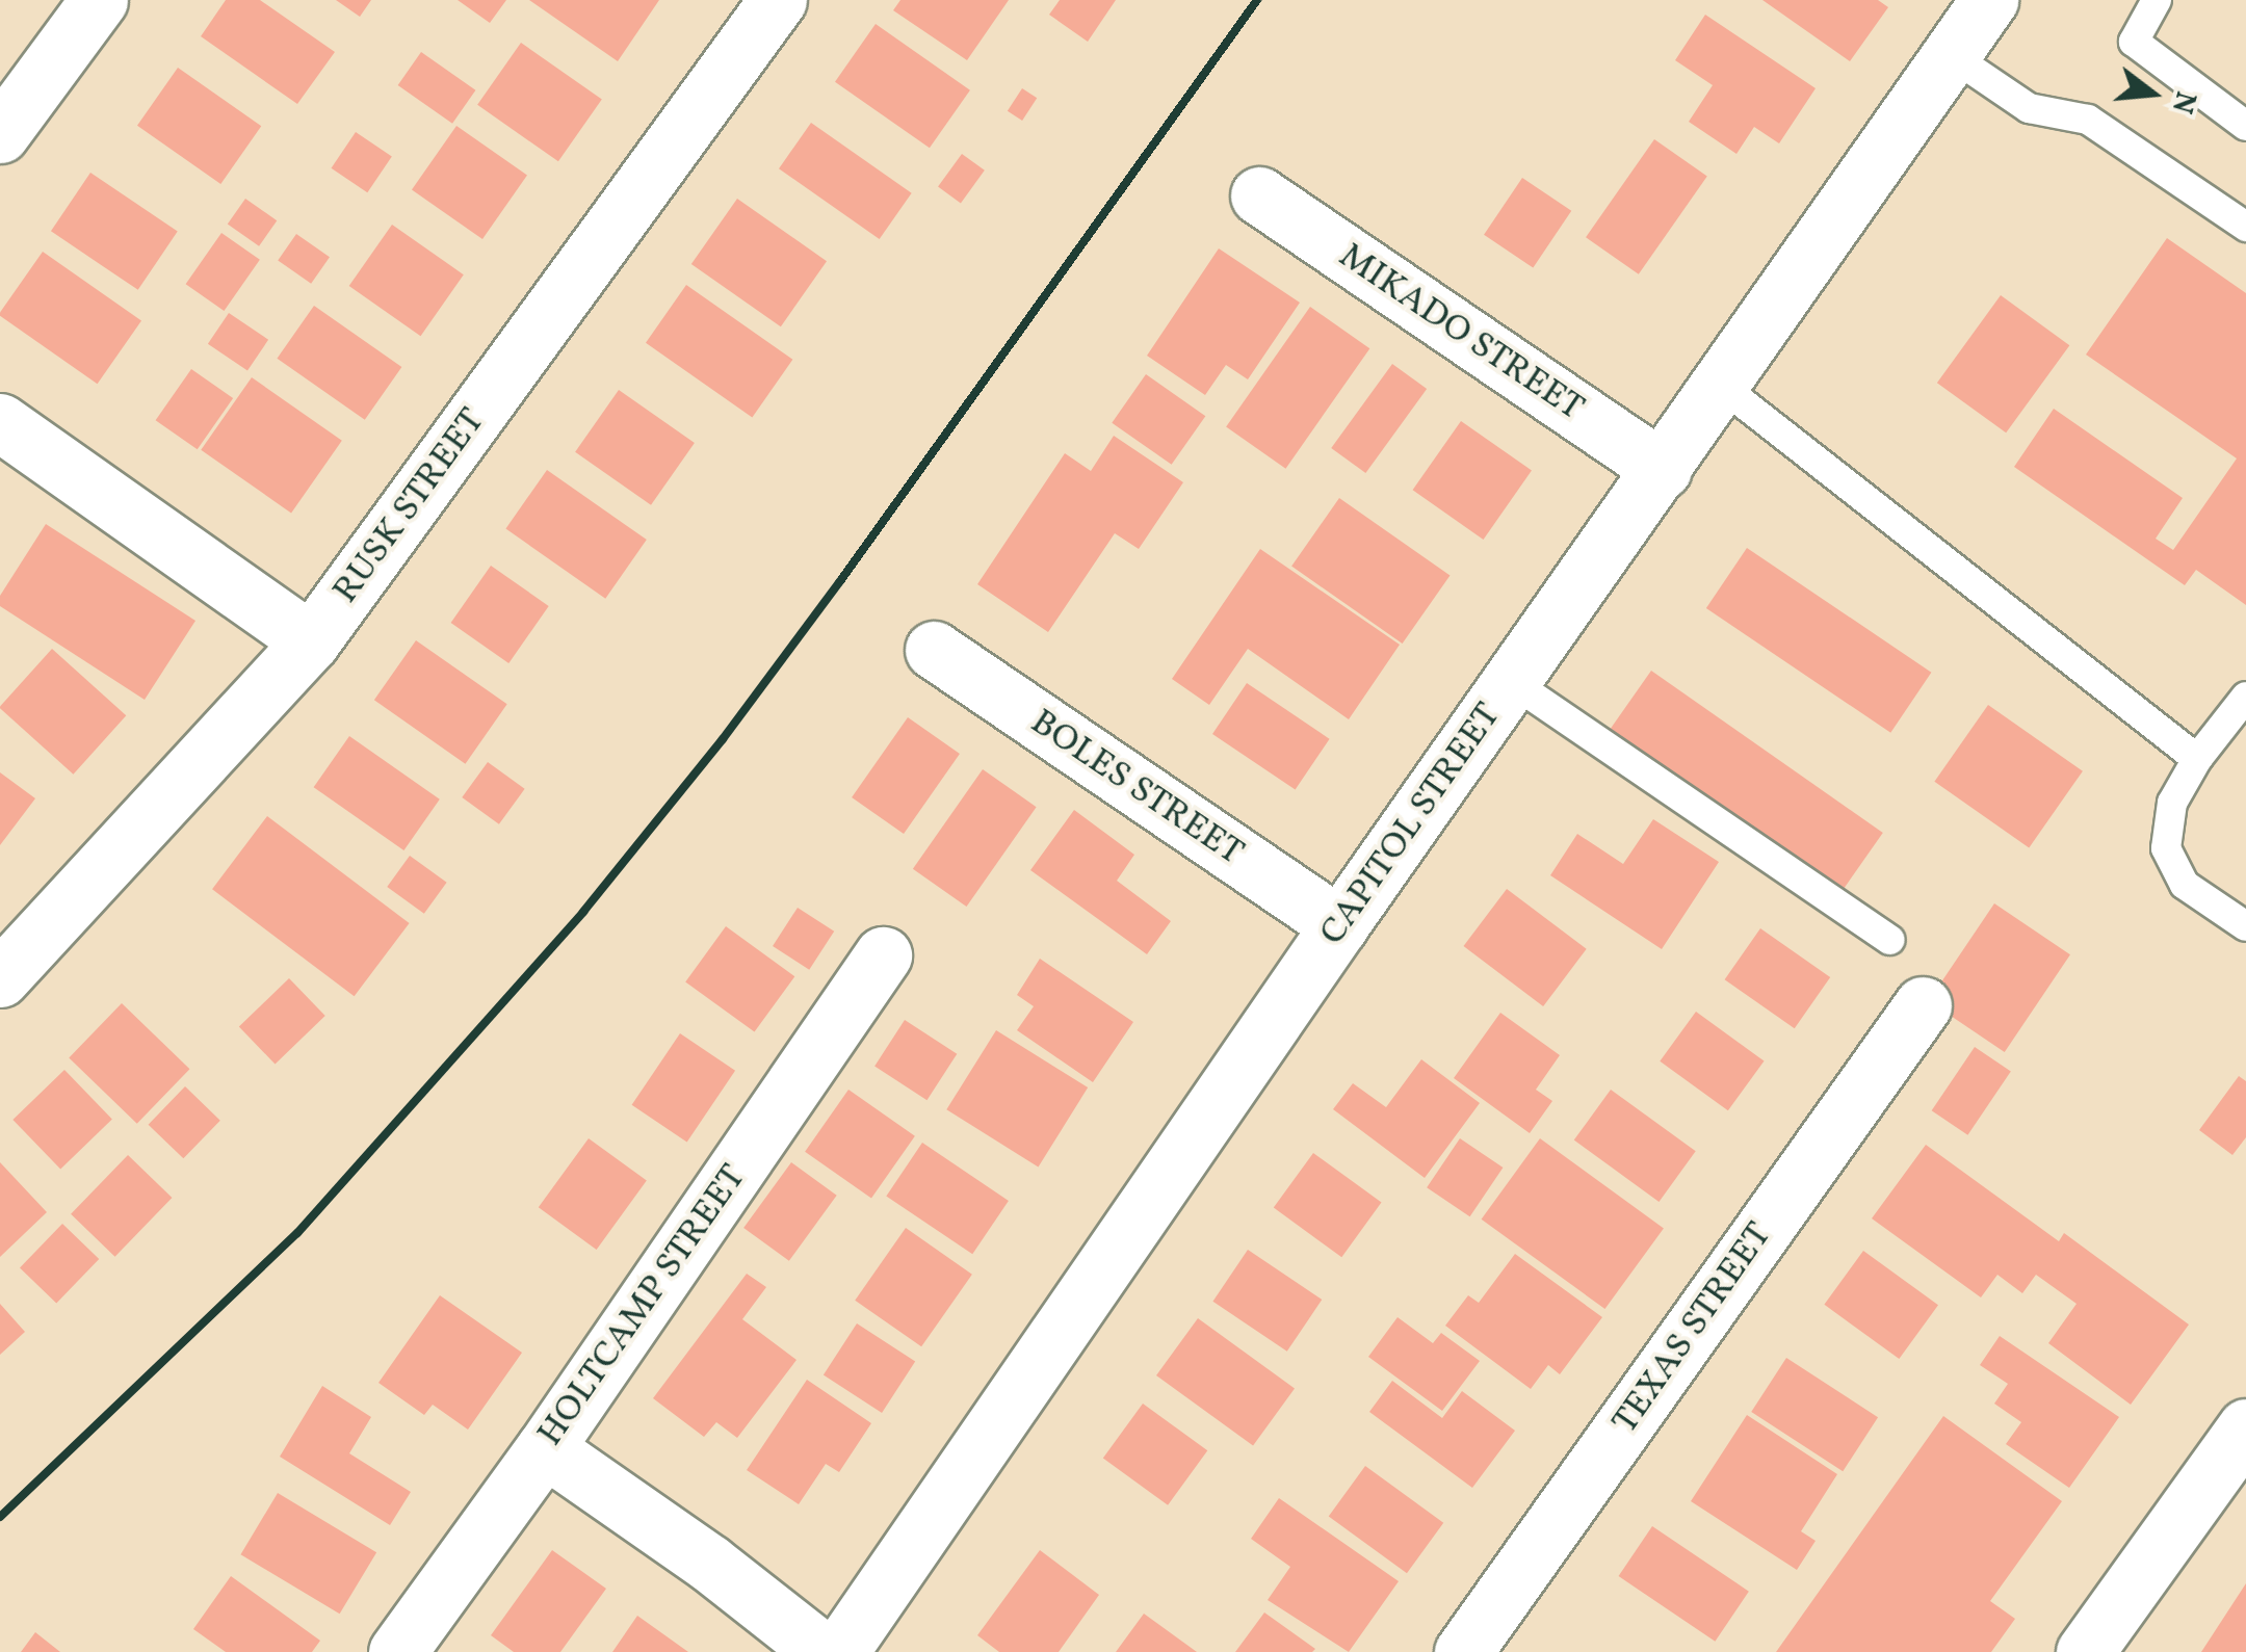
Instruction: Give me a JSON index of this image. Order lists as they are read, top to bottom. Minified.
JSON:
{"streets":{"street":["MIKADO STREET","RUSK STREET","BOLES STREET","CAPITOL STREET","HOLTCAMP STREET","TEXAS STREET"]},"crossings":[["MIKADO STREET","CAPITOL STREET"],["BOLES STREET","CAPITOL STREET"]],"north":"right"}
